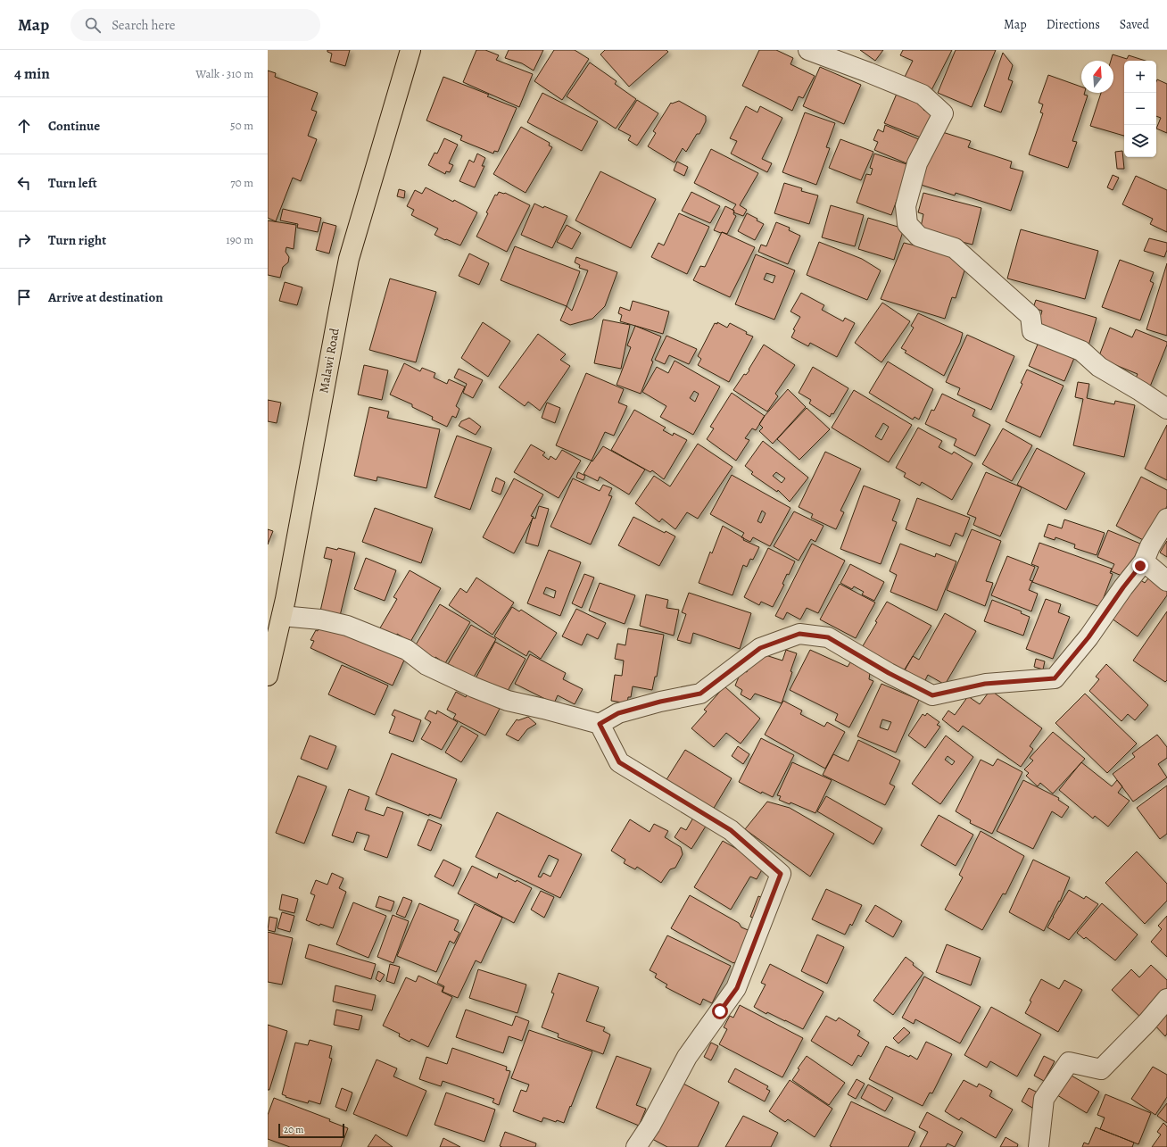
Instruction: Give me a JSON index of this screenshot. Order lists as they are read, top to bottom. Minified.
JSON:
{"streets":{"main road":["Malawi Road"]},"scale_bar":"20 m","north":"top","page":{"header":"Map","search":"Search here","nav":["Map","Directions","Saved"],"heading":["4 min","Walk · 310 m"],"map_buttons":["+","−"],"list":[["Continue","50 m"],["Turn left","70 m"],["Turn right","190 m"],"Arrive at destination"],"scale":"20 m"}}
